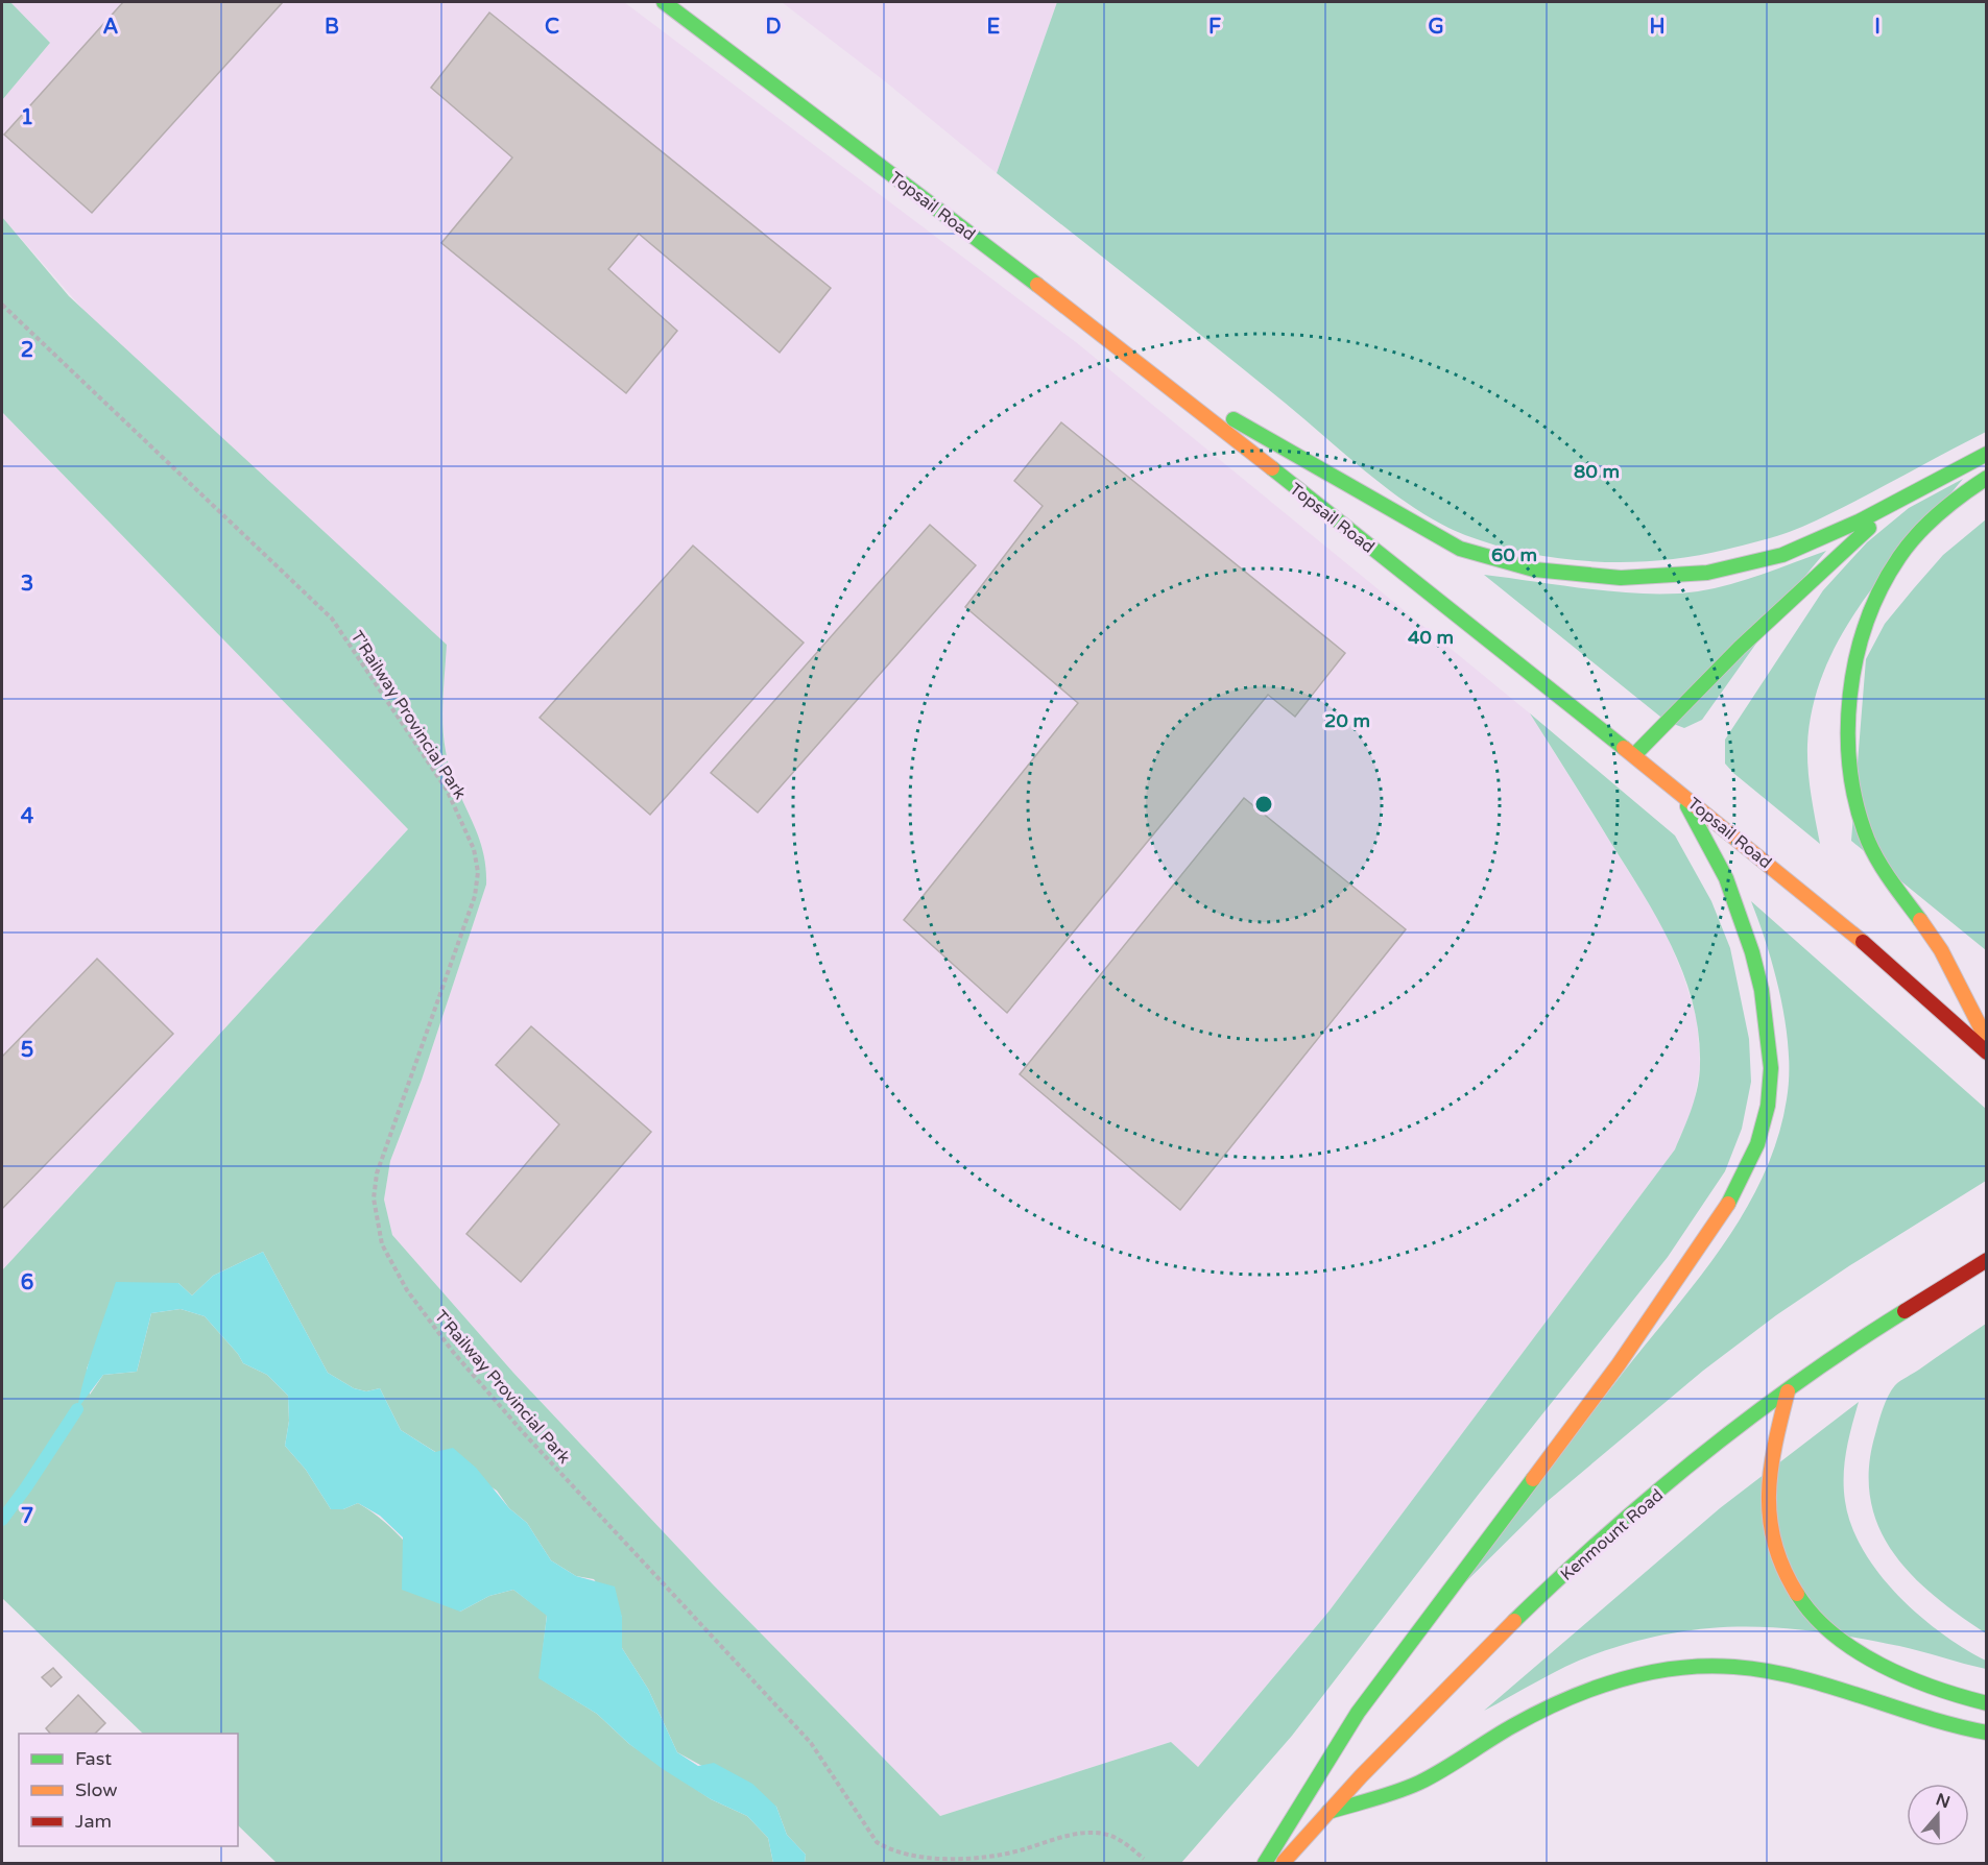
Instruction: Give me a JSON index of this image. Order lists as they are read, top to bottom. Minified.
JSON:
{"streets":{"main road":["Topsail Road","Kenmount Road"],"path":["T’Railway Provincial Park"]},"legend":["Fast","Slow","Jam"],"north":"top","grid":{"columns":["A","B","C","D","E","F","G","H","I"],"rows":["1","2","3","4","5","6","7"]},"rings":["80 m","60 m","40 m","20 m"]}
